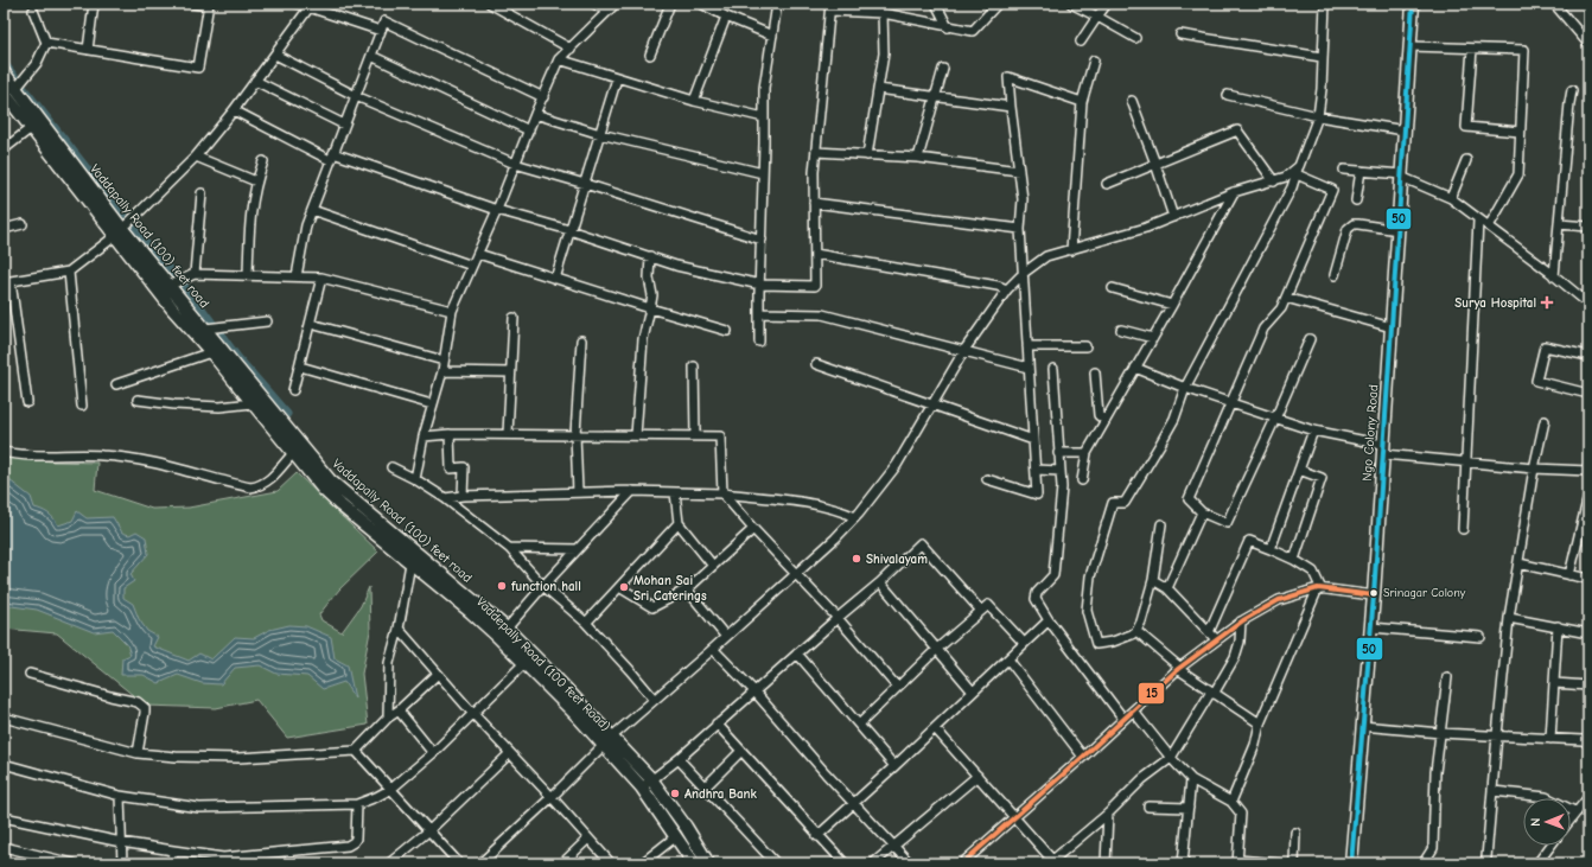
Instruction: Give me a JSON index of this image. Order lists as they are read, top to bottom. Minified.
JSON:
{"streets":{"main road":["Vaddapally Road (100) feet road","Ngo Colony Road","Vaddepally Road (100 feet Road)"]},"crossings":[["Vaddapally Road (100) feet road","Vaddepally Road (100 feet Road)"]],"places":{"health":["Surya Hospital"],"other":["Shivalayam","function hall","Mohan Sai Sri Caterings","Srinagar Colony","Andhra Bank"]},"lines":["transit line 50","transit line 15"],"north":"left"}
